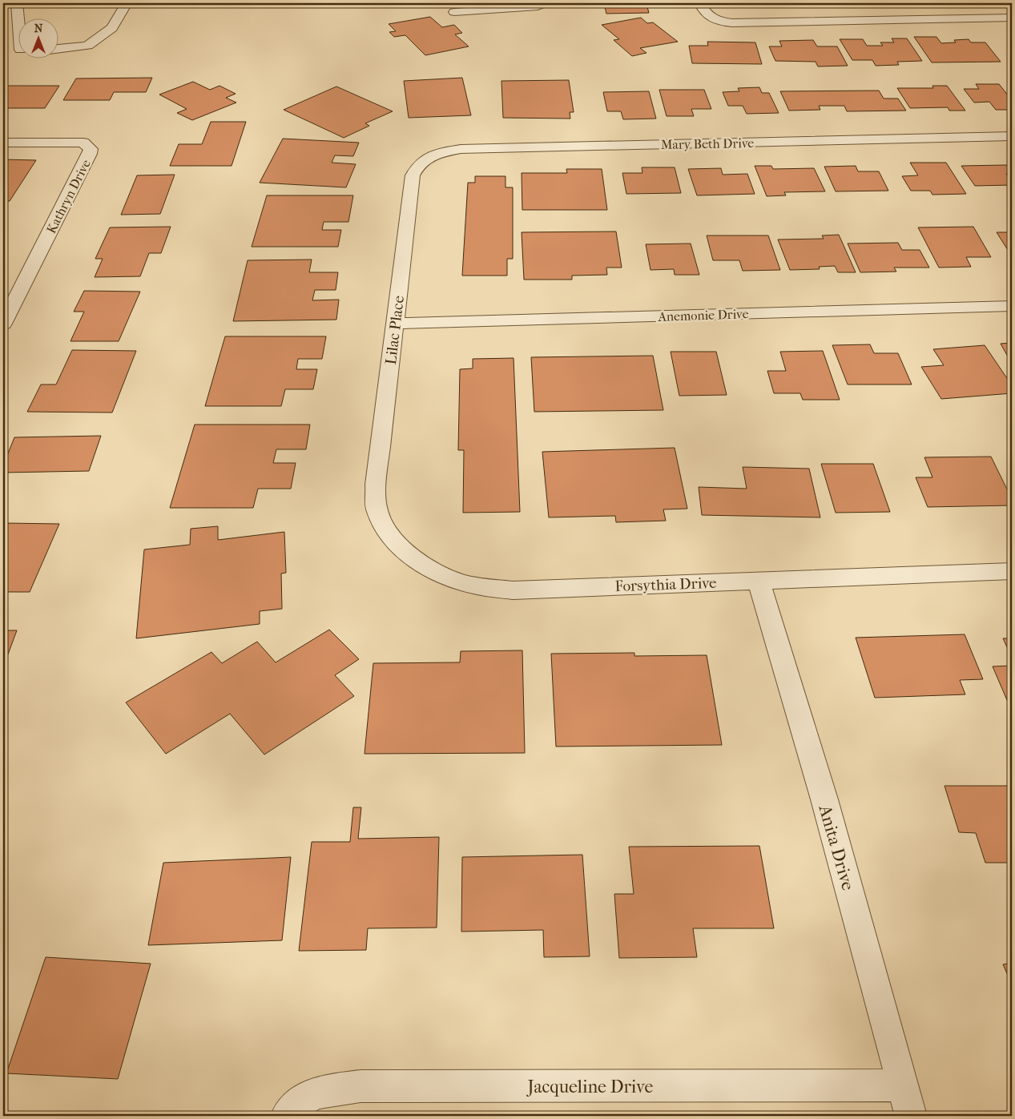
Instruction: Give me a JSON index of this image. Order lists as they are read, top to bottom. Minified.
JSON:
{"streets":{"street":["Mary Beth Drive","Kathryn Drive","Anemonie Drive","Lilac Place","Forsythia Drive","Anita Drive","Jacqueline Drive"]},"crossings":[["Mary Beth Drive","Lilac Place"],["Anemonie Drive","Lilac Place"],["Lilac Place","Forsythia Drive"],["Forsythia Drive","Anita Drive"],["Anita Drive","Jacqueline Drive"]],"north":"top"}
